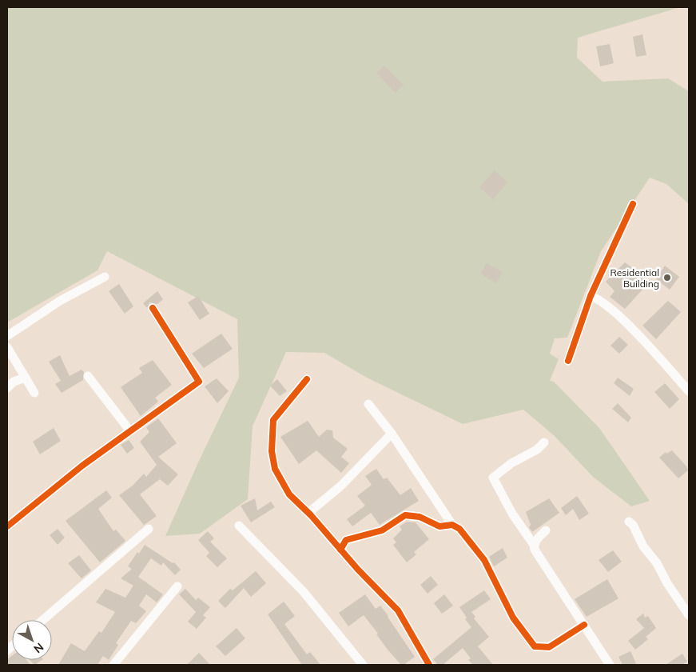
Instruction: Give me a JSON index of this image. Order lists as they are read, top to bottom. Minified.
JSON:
{"places":["Residential Building"],"north":"bottom right"}
